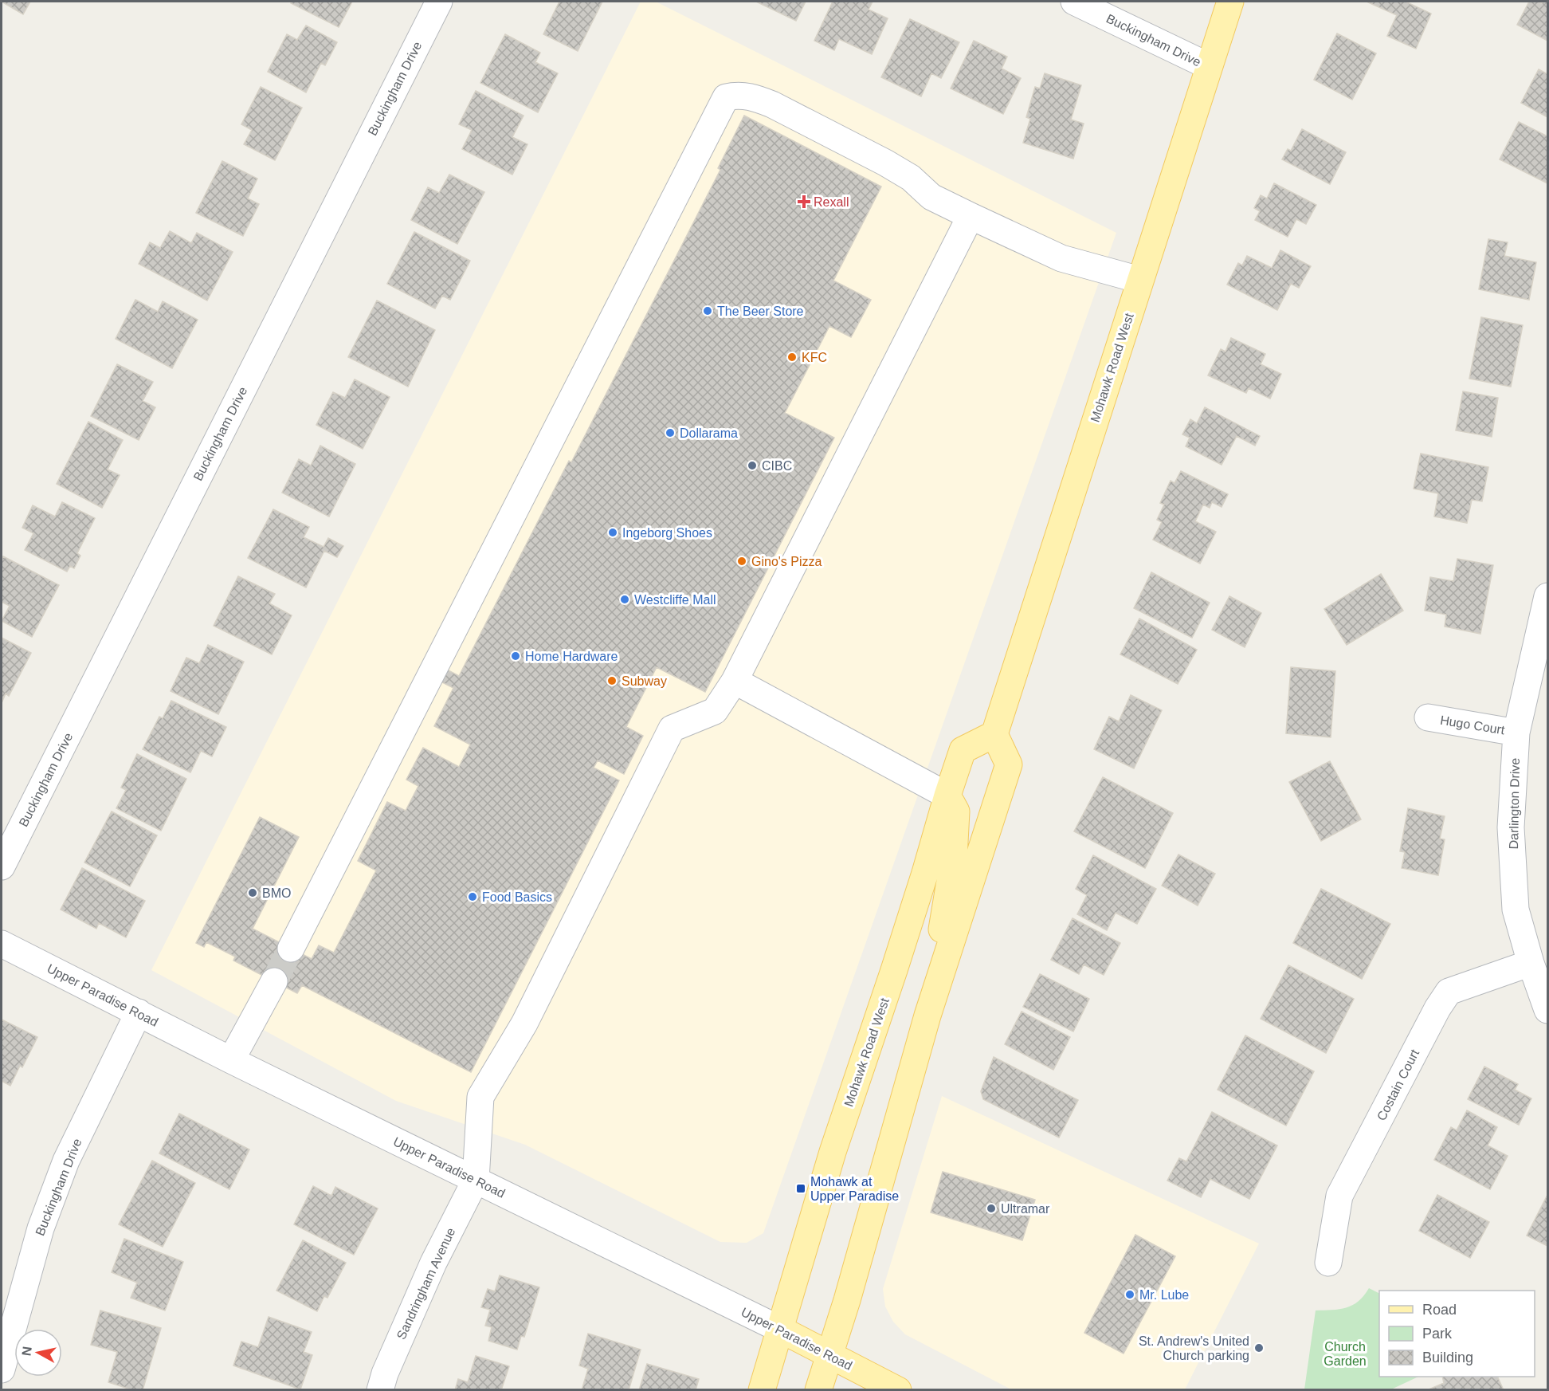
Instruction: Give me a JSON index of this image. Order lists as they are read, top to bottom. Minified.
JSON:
{"streets":{"main road":["Mohawk Road West","Upper Paradise Road"],"street":["Buckingham Drive","Hugo Court","Darlington Drive","Costain Court","Sandringham Avenue"]},"crossings":[["Buckingham Drive","Mohawk Road West"],["Buckingham Drive","Upper Paradise Road"],["Mohawk Road West","Upper Paradise Road"],["Hugo Court","Darlington Drive"],["Darlington Drive","Costain Court"],["Upper Paradise Road","Sandringham Avenue"]],"parks":["Church Garden"],"places":{"health":["Rexall"],"other":["The Beer Store","KFC","Dollarama","CIBC","Ingeborg Shoes","Gino's Pizza","Westcliffe Mall","Home Hardware","Subway","BMO","Food Basics","Ultramar","Mr. Lube","St. Andrew's United Church parking"],"transit":["Mohawk at Upper Paradise"]},"legend":["Road","Park","Building"],"north":"left"}
